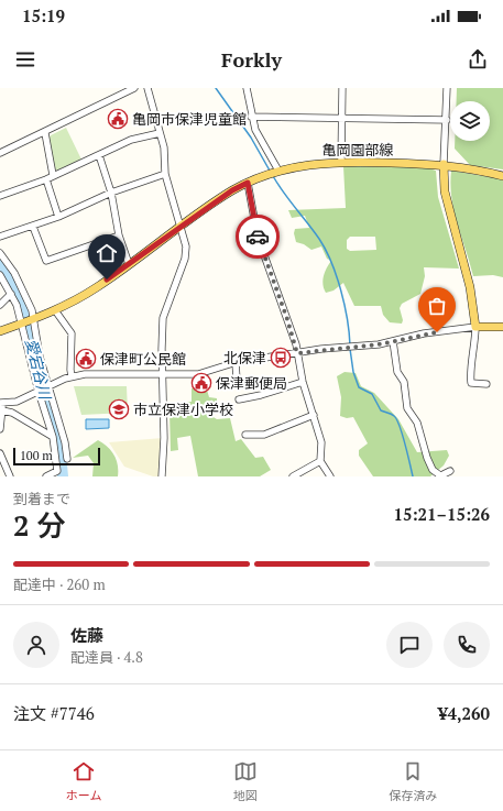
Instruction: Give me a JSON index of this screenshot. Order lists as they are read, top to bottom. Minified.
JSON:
{"streets":{"main road":["亀岡園部線"]},"water":["愛宕谷川"],"places":{"public building":["亀岡市保津児童館","保津町公民館","保津郵便局"],"bus stop":["北保津"],"school or university":["市立保津小学校"]},"scale_bar":"100 m","page":{"status":"15:19","header":"Forkly","scale":"100 m","heading":["2 分","到着まで","15:21–15:26"],"panel":["佐藤","配達員 · 4.8","注文 #7746","¥4,260"],"bar":"配達中 · 260 m","tabs":["ホーム","地図","保存済み"]}}
